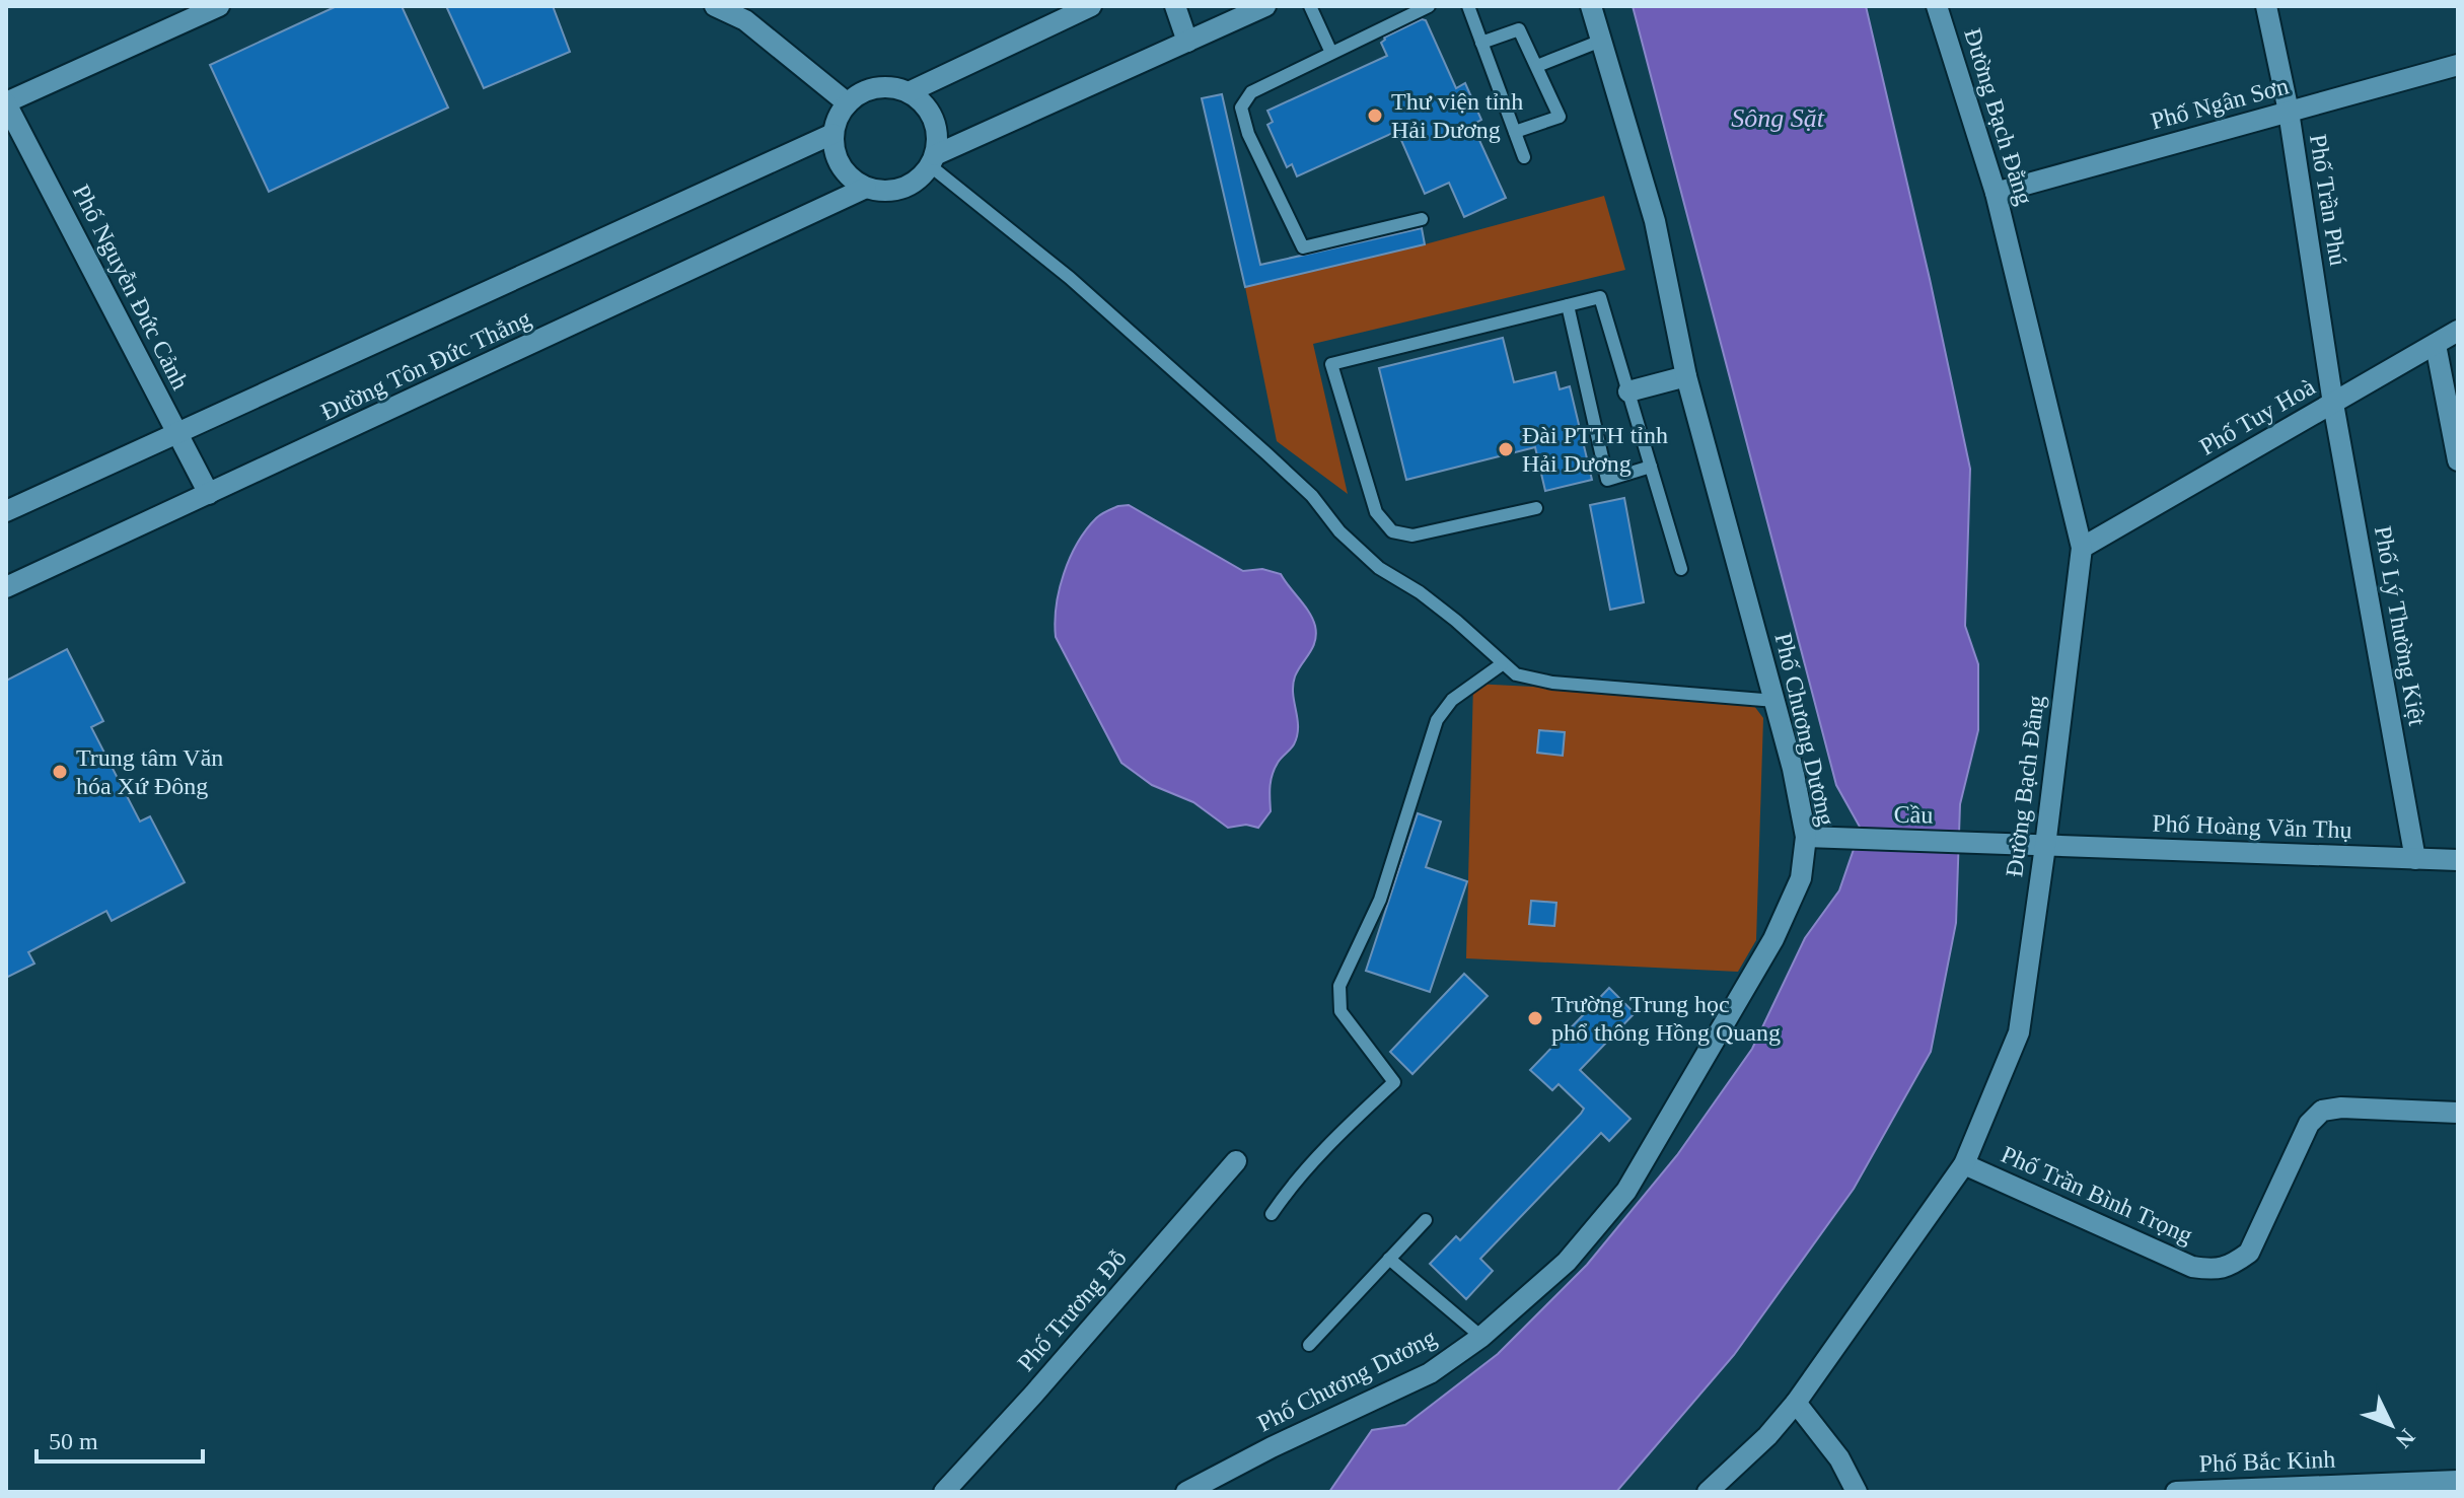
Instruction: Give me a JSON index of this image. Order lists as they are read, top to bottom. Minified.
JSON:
{"streets":{"street":["Phố Ngân Sơn","Đường Bạch Đằng","Phố Trần Phú","Phố Nguyễn Đức Cảnh","Đường Tôn Đức Thắng","Phố Tuy Hoà","Phố Lý Thường Kiệt","Phố Chương Dương","Cầu","Phố Hoàng Văn Thụ","Phố Trần Bình Trọng","Phố Trương Đỗ","Phố Bắc Kinh"]},"crossings":[["Phố Ngân Sơn","Đường Bạch Đằng"],["Phố Ngân Sơn","Phố Trần Phú"],["Đường Bạch Đằng","Phố Tuy Hoà"],["Đường Bạch Đằng","Cầu"],["Đường Bạch Đằng","Phố Hoàng Văn Thụ"],["Đường Bạch Đằng","Phố Trần Bình Trọng"],["Phố Trần Phú","Phố Tuy Hoà"],["Phố Trần Phú","Phố Lý Thường Kiệt"],["Phố Nguyễn Đức Cảnh","Đường Tôn Đức Thắng"],["Phố Tuy Hoà","Phố Lý Thường Kiệt"],["Phố Lý Thường Kiệt","Phố Hoàng Văn Thụ"],["Phố Chương Dương","Cầu"],["Cầu","Phố Hoàng Văn Thụ"]],"water":["Sông Sặt"],"places":["Thư viện tỉnh Hải Dương","Đài PTTH tỉnh Hải Dương","Trung tâm Văn hóa Xứ Đông","Trường Trung học phổ thông Hồng Quang"],"scale_bar":"50 m","north":"bottom right"}
